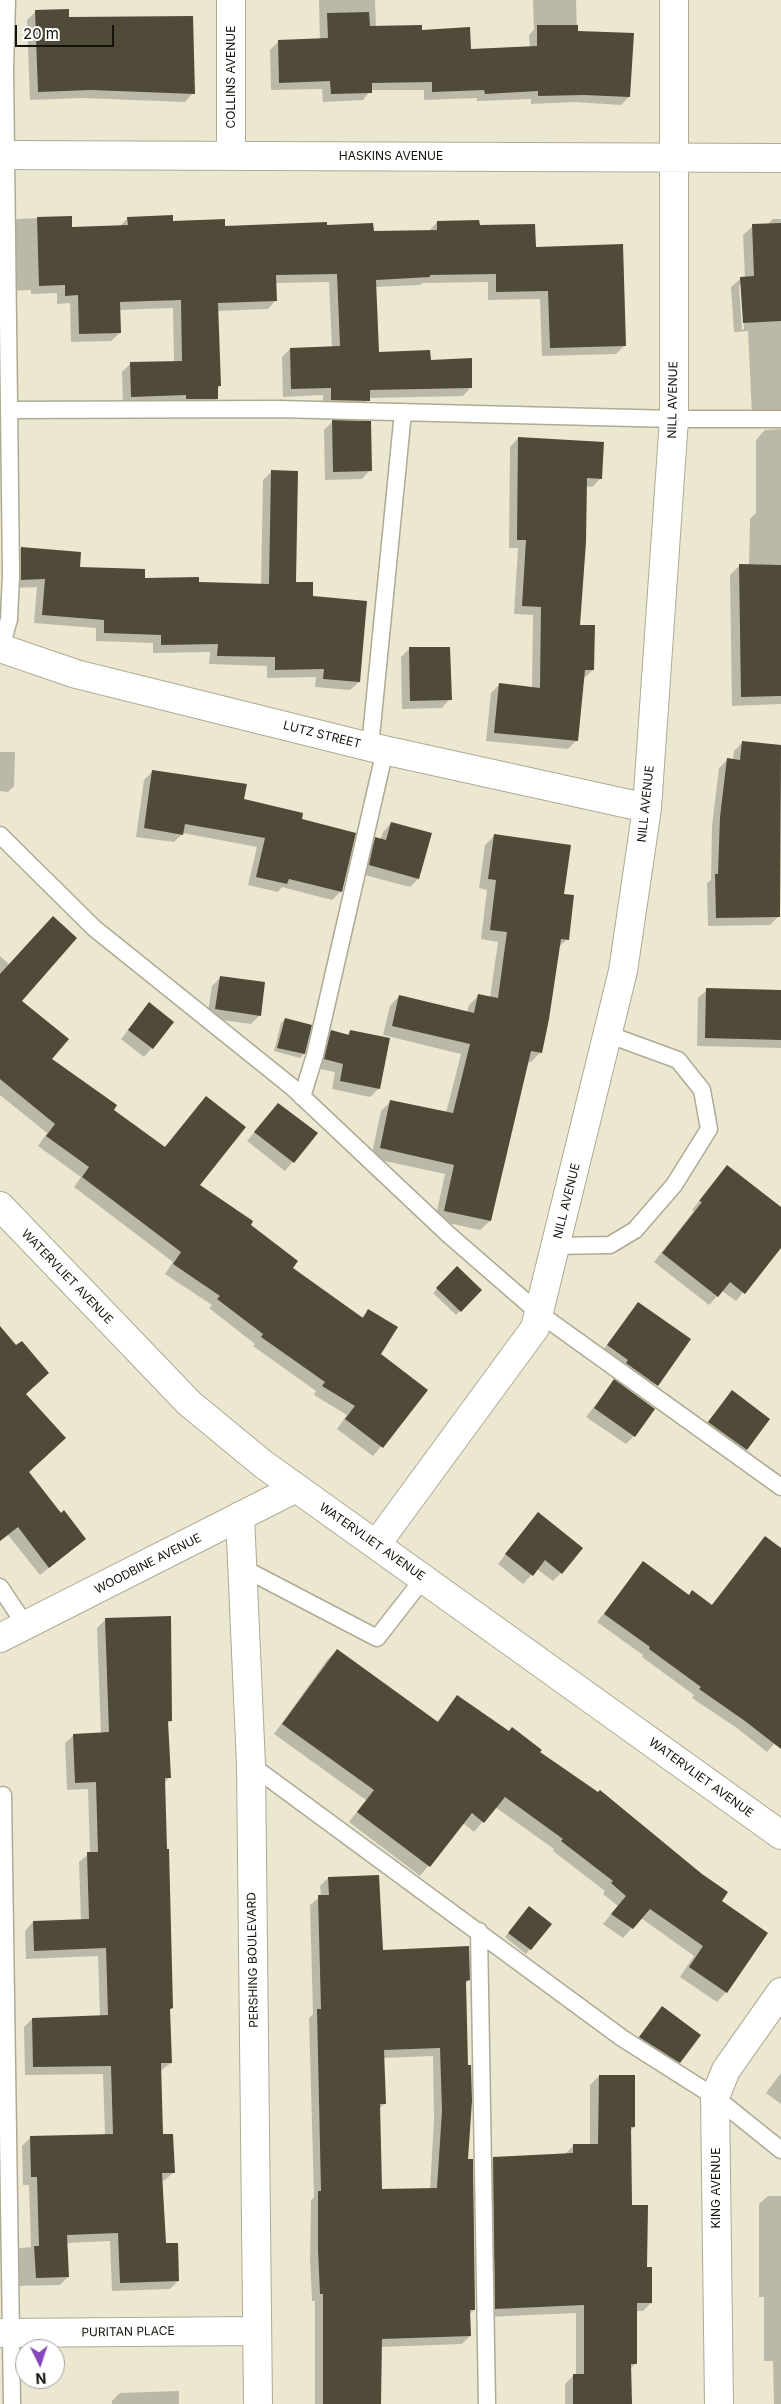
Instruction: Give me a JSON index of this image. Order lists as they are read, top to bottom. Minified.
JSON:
{"streets":{"street":["COLLINS AVENUE","HASKINS AVENUE","NILL AVENUE","LUTZ STREET","WATERVLIET AVENUE","WOODBINE AVENUE","PERSHING BOULEVARD","KING AVENUE","PURITAN PLACE"]},"crossings":[["COLLINS AVENUE","HASKINS AVENUE"],["HASKINS AVENUE","NILL AVENUE"],["NILL AVENUE","LUTZ STREET"],["NILL AVENUE","WATERVLIET AVENUE"],["WATERVLIET AVENUE","WOODBINE AVENUE"],["WOODBINE AVENUE","PERSHING BOULEVARD"],["PERSHING BOULEVARD","PURITAN PLACE"]],"scale_bar":"20 m","north":"bottom"}
